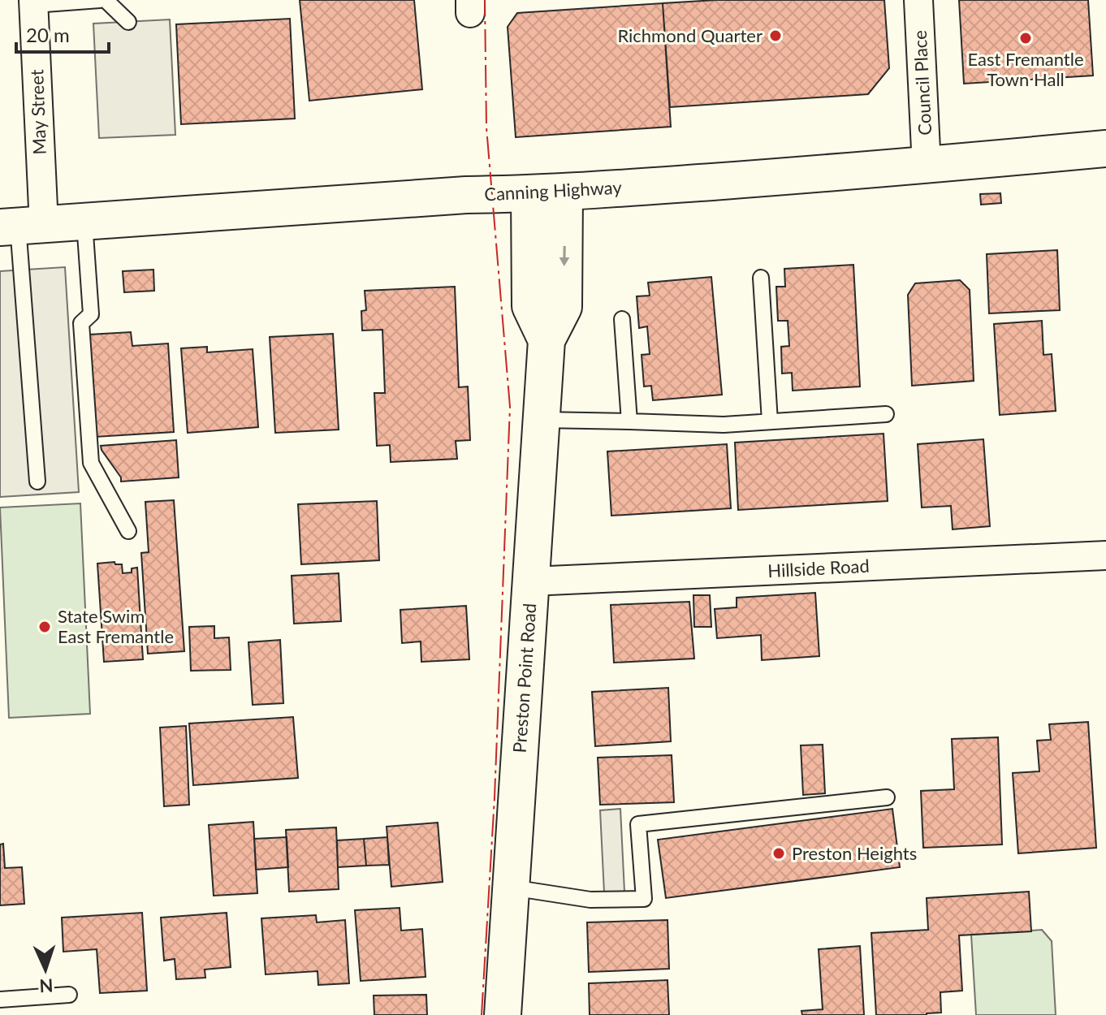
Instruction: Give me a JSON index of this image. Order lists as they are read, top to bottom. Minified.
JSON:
{"streets":{"main road":["Canning Highway","Preston Point Road"],"street":["Council Place","May Street","Hillside Road"]},"crossings":[["Council Place","Canning Highway"],["May Street","Canning Highway"],["Canning Highway","Preston Point Road"],["Hillside Road","Preston Point Road"]],"places":["Richmond Quarter","East Fremantle Town Hall","State Swim East Fremantle","Preston Heights"],"scale_bar":"20 m","north":"bottom"}
